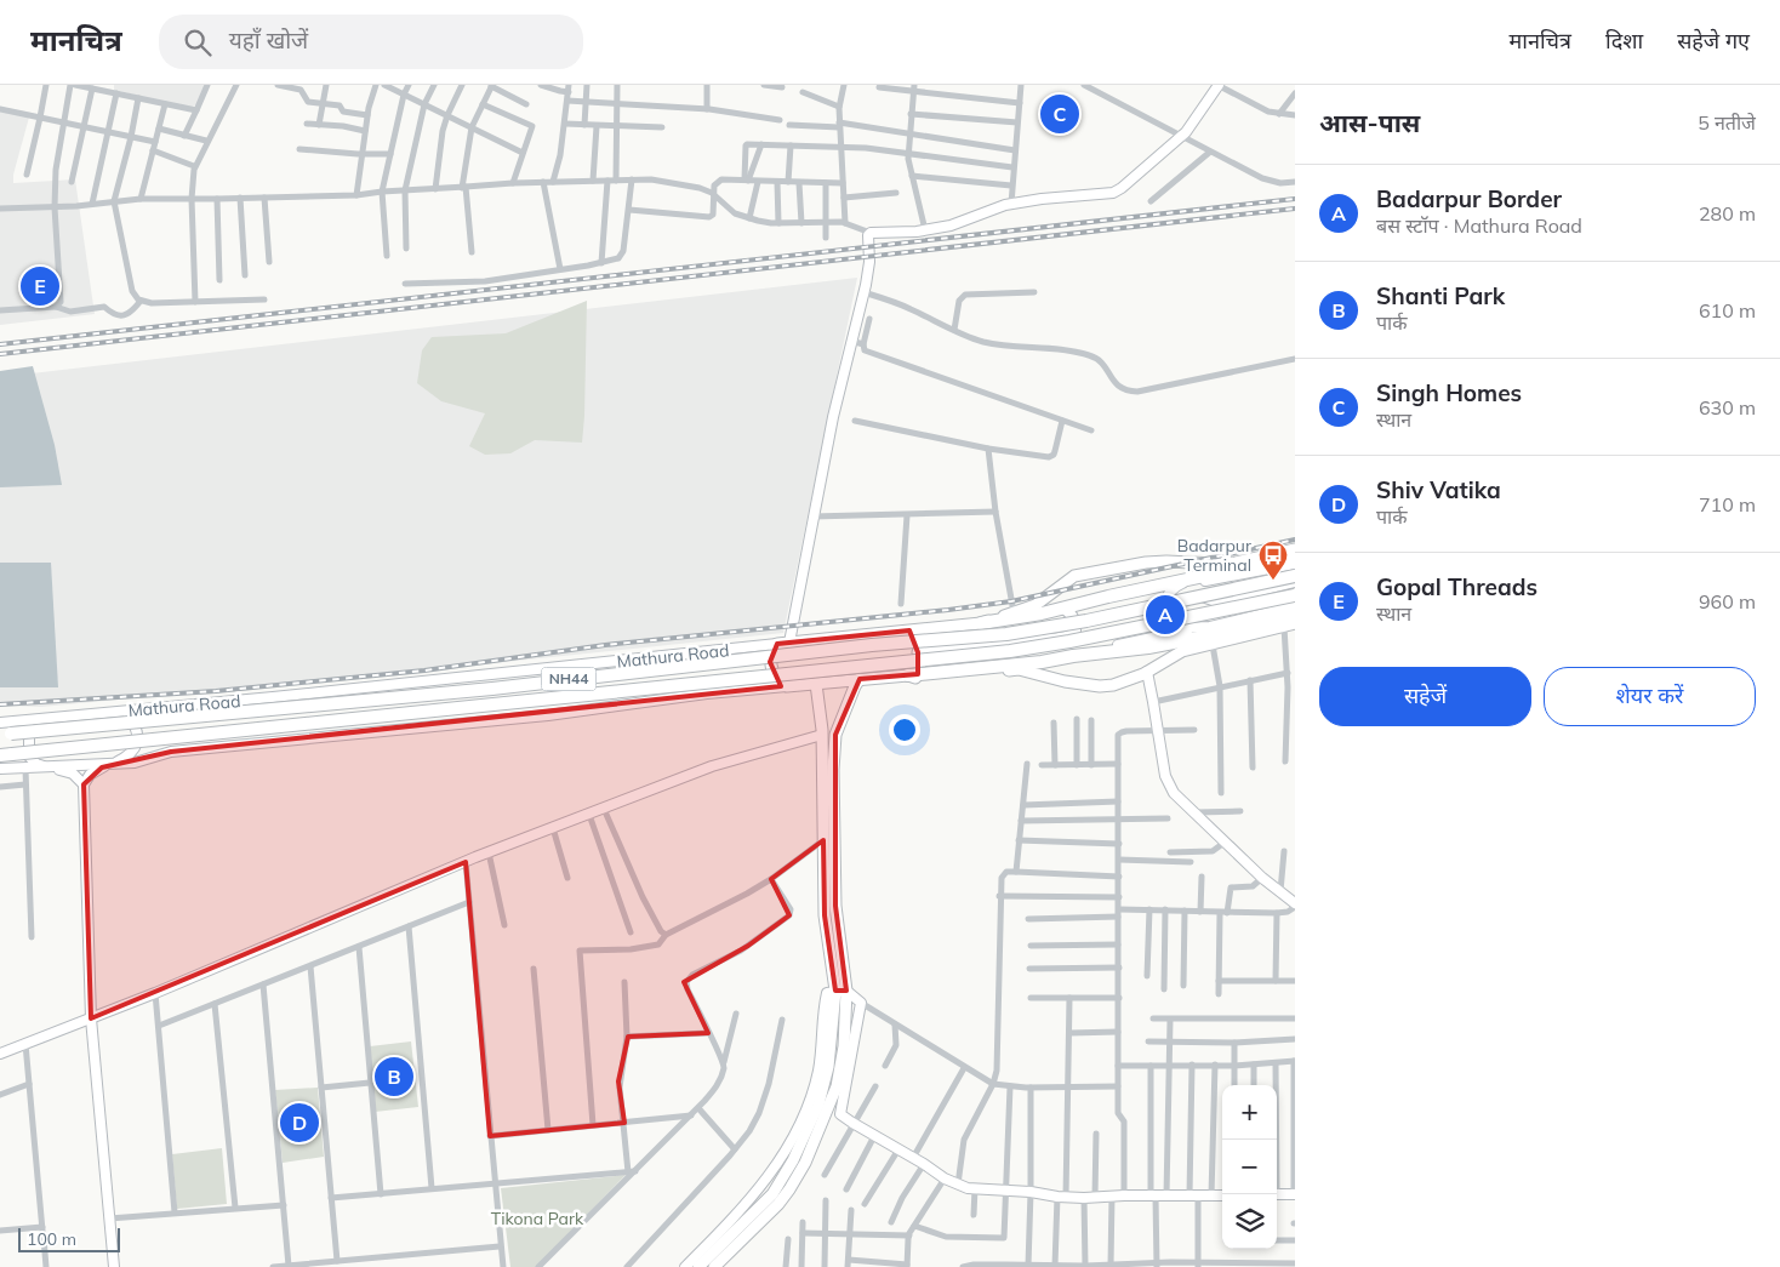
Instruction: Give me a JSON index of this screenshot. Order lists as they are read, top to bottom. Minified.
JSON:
{"streets":{"highway":["Mathura Road","NH44"]},"parks":["Tikona Park"],"places":{"bus stop":["Badarpur Terminal"]},"scale_bar":"100 m","page":{"header":"मानचित्र","search":"यहाँ खोजें","nav":["मानचित्र","दिशा","सहेजे गए"],"heading":["आस-पास","5 नतीजे"],"pins":["C","E","A","B","D"],"list":[{"mark":"A","name":"Badarpur Border","note":"बस स्टॉप · Mathura Road","value":"280 m"},{"mark":"B","name":"Shanti Park","note":"पार्क","value":"610 m"},{"mark":"C","name":"Singh Homes","note":"स्थान","value":"630 m"},{"mark":"D","name":"Shiv Vatika","note":"पार्क","value":"710 m"},{"mark":"E","name":"Gopal Threads","note":"स्थान","value":"960 m"}],"buttons":["सहेजें","शेयर करें"],"map_buttons":["+","−"],"scale":"100 m"}}
